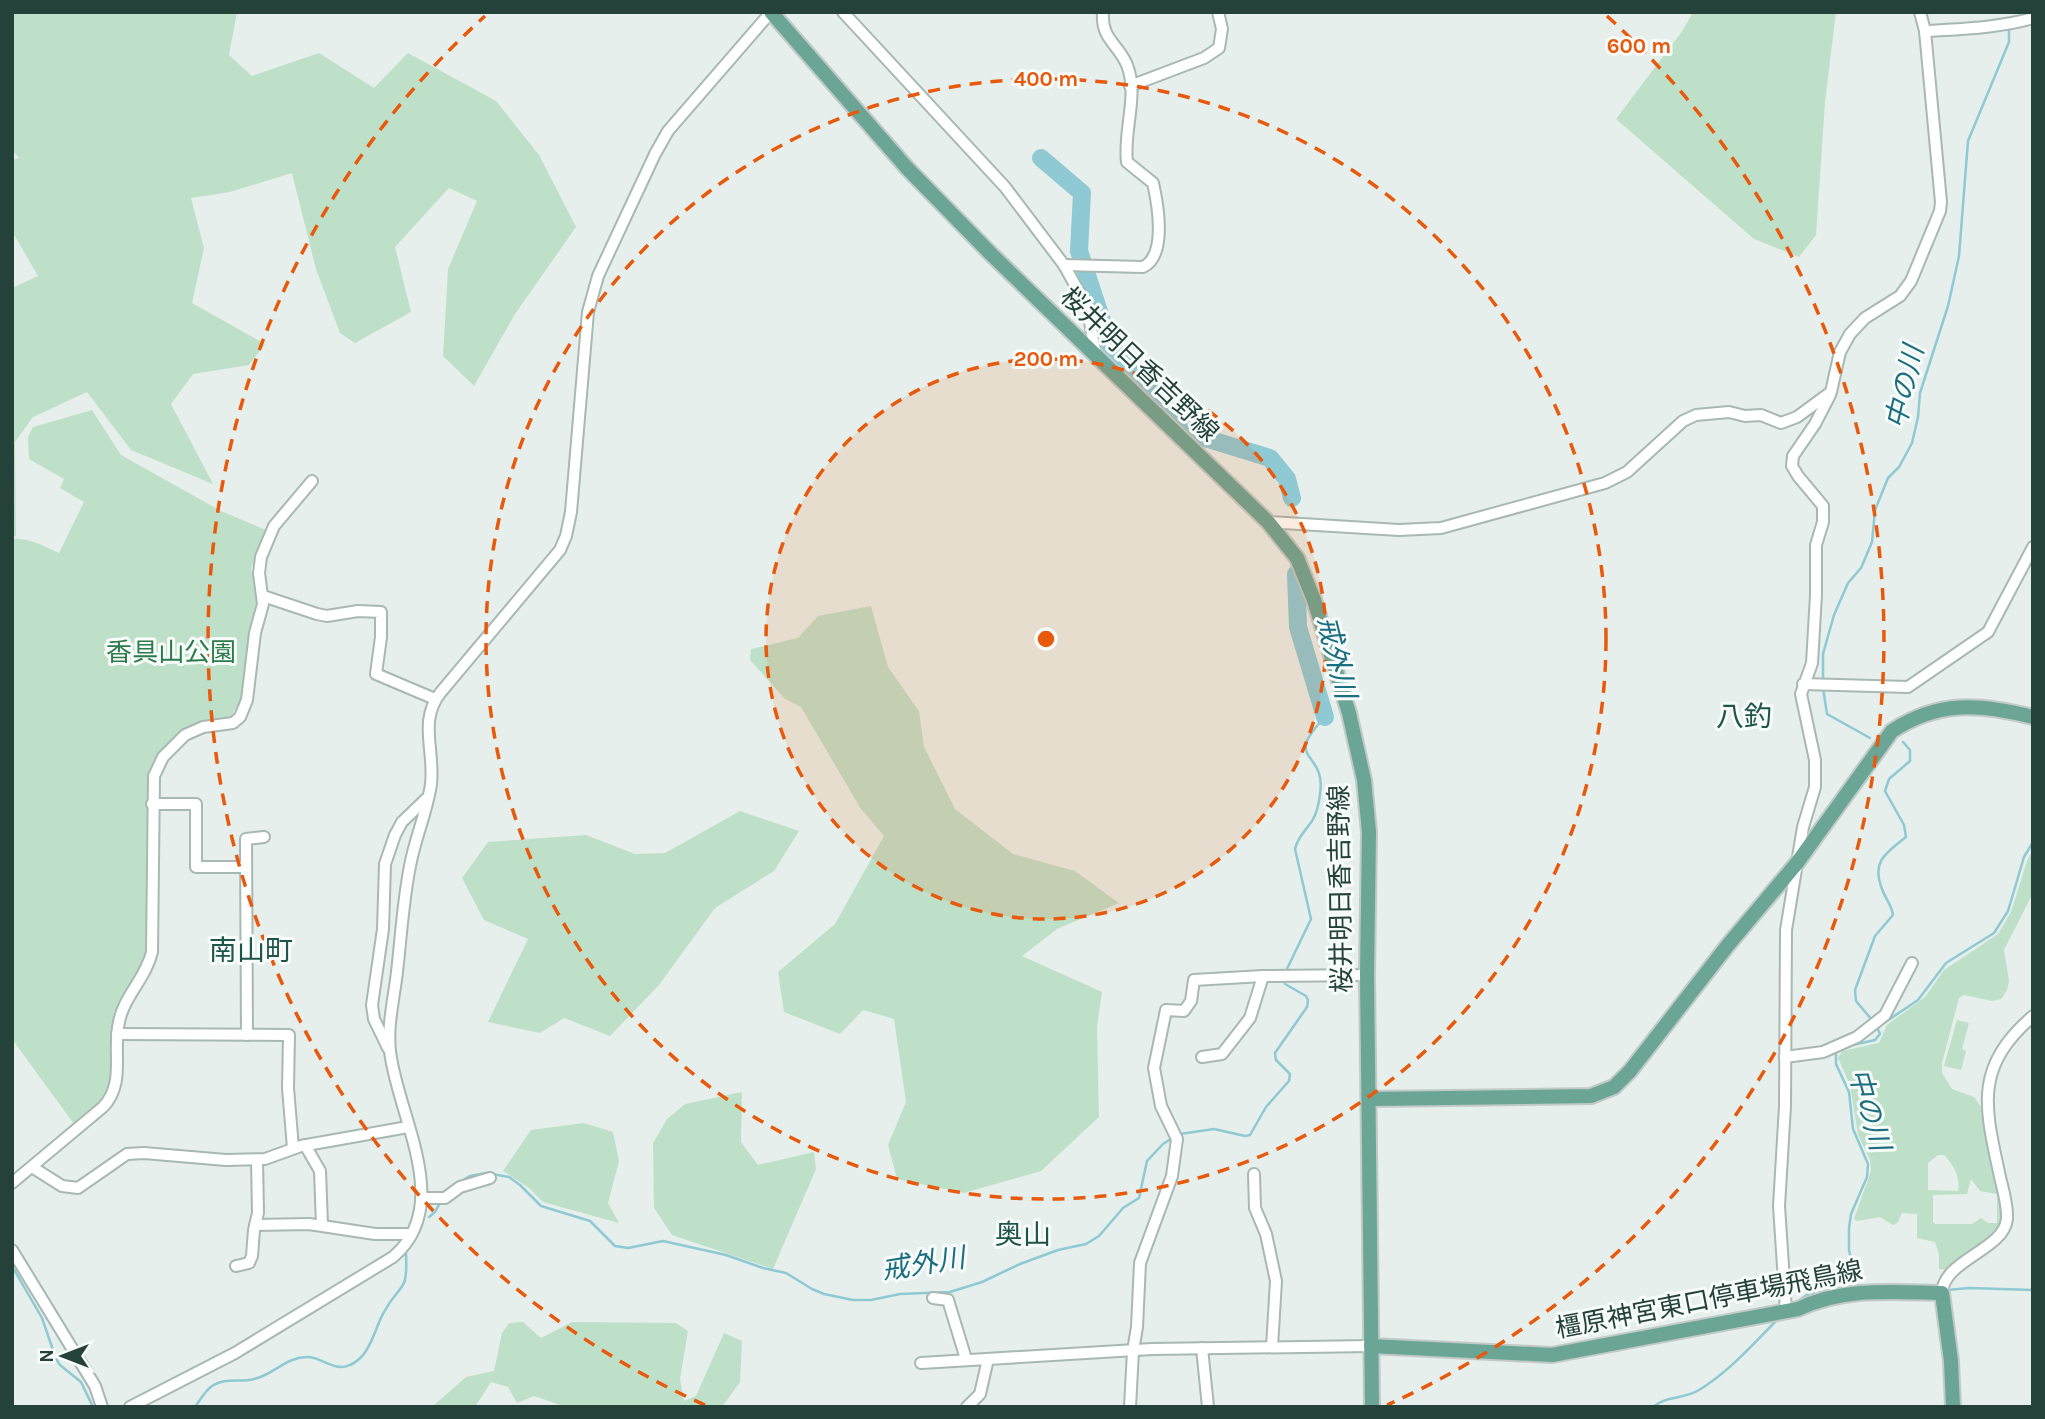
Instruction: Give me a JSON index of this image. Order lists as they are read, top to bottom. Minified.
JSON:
{"streets":{"main road":["桜井明日香吉野線","橿原神宮東口停車場飛鳥線"]},"districts":["八釣","南山町","奥山"],"water":["中の川","戒外川"],"parks":["香具山公園"],"north":"left","rings":["600 m","400 m","200 m"]}
